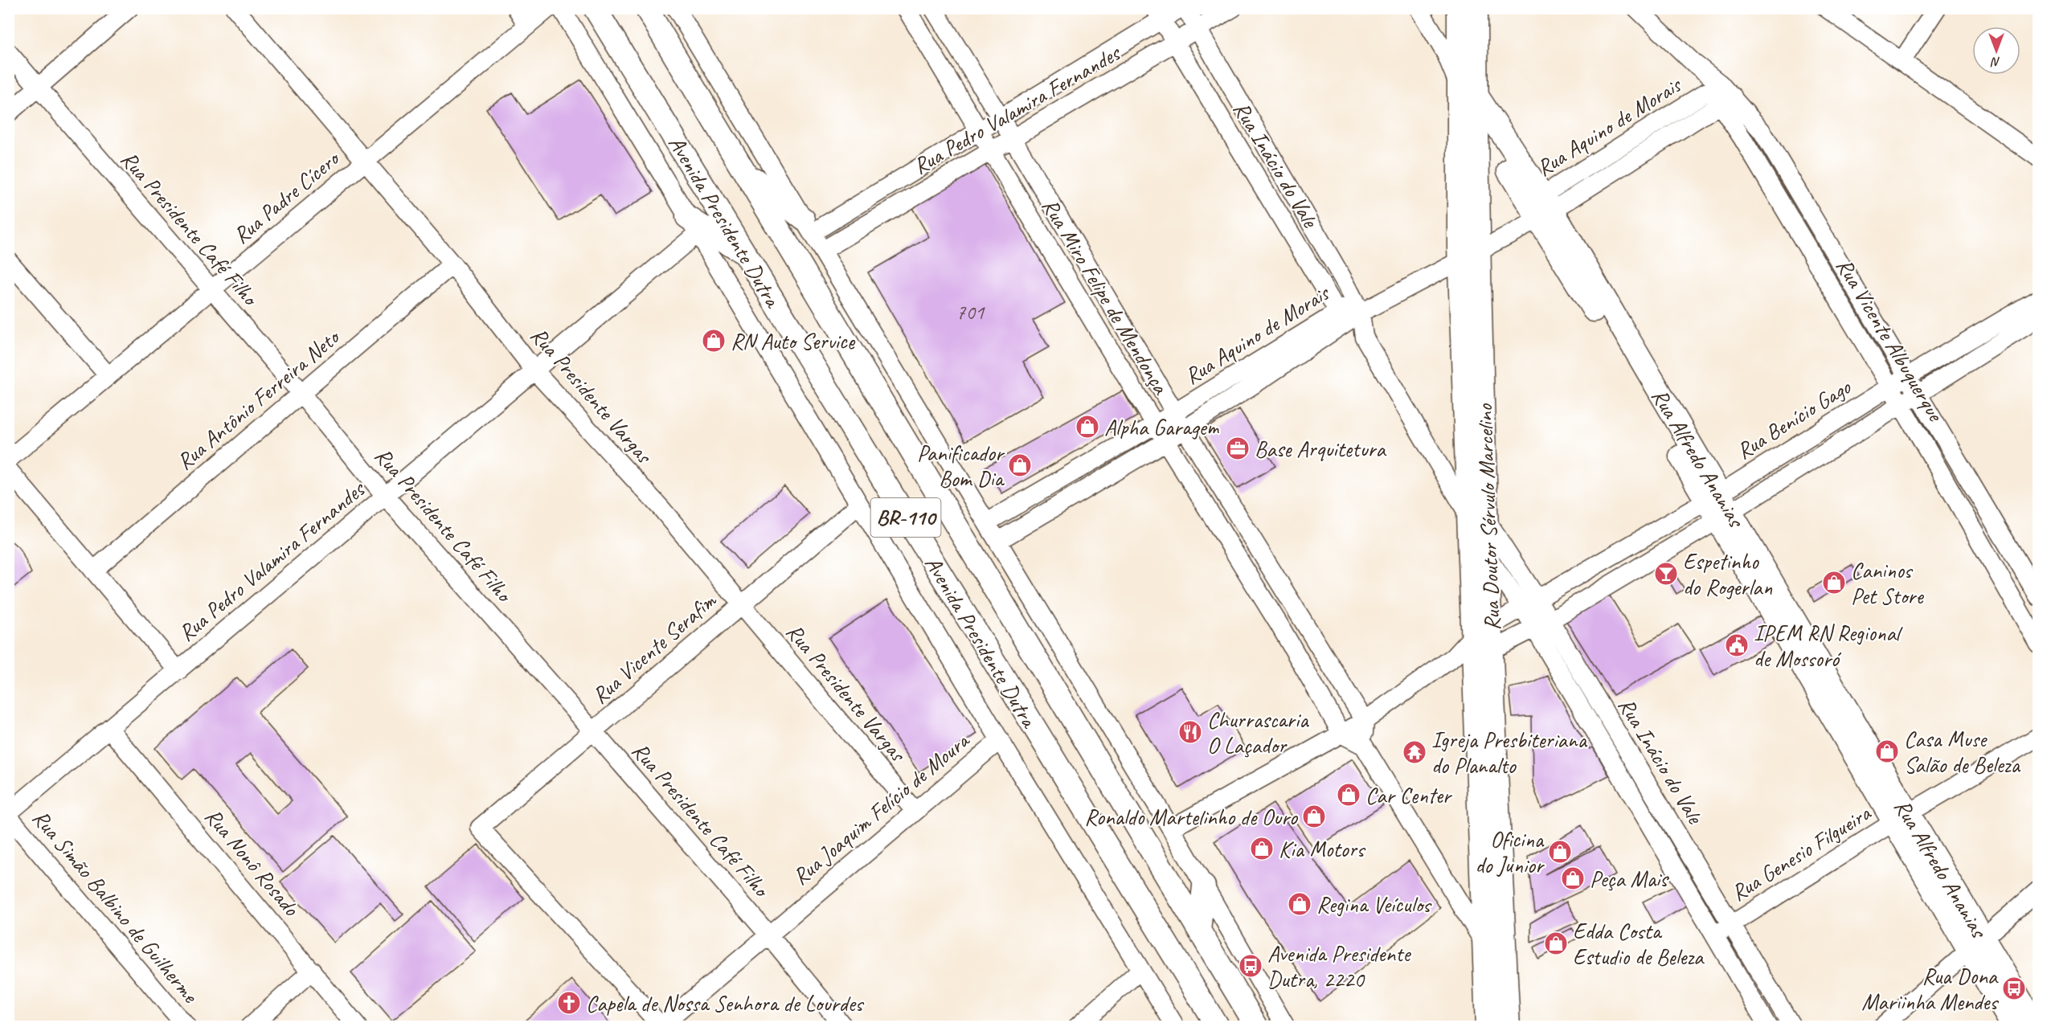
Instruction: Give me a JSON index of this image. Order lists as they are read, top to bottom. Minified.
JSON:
{"streets":{"main road":["Avenida Presidente Dutra","Rua Alfredo Ananias","BR-110","Rua Doutor Sérvulo Marcelino"],"street":["Rua Pedro Valamira Fernandes","Rua Aquino de Morais","Rua Inácio do Vale","Rua Padre Cícero","Rua Presidente Café Filho","Rua Miro Felipe de Mendonça","Rua Vicente Albuquerque","Rua Presidente Vargas","Rua Antônio Ferreira Neto","Rua Benício Gago","Rua Vicente Serafim","Rua Joaquim Felício de Moura","Rua Genesio Filgueira","Rua Nonô Rosado","Rua Simão Balbino de Guilherme"]},"crossings":[["Rua Pedro Valamira Fernandes","Rua Inácio do Vale"],["Rua Pedro Valamira Fernandes","Avenida Presidente Dutra"],["Rua Pedro Valamira Fernandes","Rua Presidente Café Filho"],["Rua Pedro Valamira Fernandes","Rua Miro Felipe de Mendonça"],["Rua Pedro Valamira Fernandes","Rua Presidente Vargas"],["Rua Pedro Valamira Fernandes","Rua Nonô Rosado"],["Rua Pedro Valamira Fernandes","Rua Simão Balbino de Guilherme"],["Rua Aquino de Morais","Rua Inácio do Vale"],["Rua Aquino de Morais","Rua Miro Felipe de Mendonça"],["Rua Aquino de Morais","Rua Vicente Albuquerque"],["Rua Aquino de Morais","Rua Alfredo Ananias"],["Rua Aquino de Morais","Rua Doutor Sérvulo Marcelino"],["Rua Inácio do Vale","Rua Benício Gago"],["Rua Inácio do Vale","Rua Doutor Sérvulo Marcelino"],["Rua Inácio do Vale","Rua Genesio Filgueira"],["Rua Padre Cícero","Rua Presidente Café Filho"],["Rua Padre Cícero","Rua Presidente Vargas"],["Avenida Presidente Dutra","Rua Vicente Serafim"],["Avenida Presidente Dutra","Rua Joaquim Felício de Moura"],["Rua Presidente Café Filho","Rua Antônio Ferreira Neto"],["Rua Presidente Café Filho","Rua Vicente Serafim"],["Rua Presidente Café Filho","Rua Joaquim Felício de Moura"],["Rua Miro Felipe de Mendonça","Rua Benício Gago"],["Rua Vicente Albuquerque","Rua Benício Gago"],["Rua Presidente Vargas","Rua Antônio Ferreira Neto"],["Rua Presidente Vargas","Rua Vicente Serafim"],["Rua Presidente Vargas","Rua Joaquim Felício de Moura"],["Rua Benício Gago","Rua Alfredo Ananias"],["Rua Benício Gago","Rua Doutor Sérvulo Marcelino"],["Rua Alfredo Ananias","Rua Doutor Sérvulo Marcelino"],["Rua Alfredo Ananias","Rua Genesio Filgueira"],["Rua Vicente Serafim","Rua Joaquim Felício de Moura"]],"places":{"shop":["RN Auto Service","Alpha Garagem","Panificador Bom Dia","Caninos Pet Store","Casa Muse Salão de Beleza","Car Center","Ronaldo Martelinho de Ouro","Kia Motors","Oficina do Junior","Peça Mais","Regina Veículos","Edda Costa Estudio de Beleza"],"office":["Base Arquitetura"],"bar":["Espetinho do Rogerlan"],"public building":["IPEM RN Regional de Mossoró"],"restaurant":["Churrascaria O Laçador"],"temple":["Igreja Presbiteriana do Planalto"],"bus stop":["Avenida Presidente Dutra, 2220","Rua Dona Mariinha Mendes"],"church":["Capela de Nossa Senhora de Lourdes"]},"house_numbers":["701"],"north":"bottom"}
